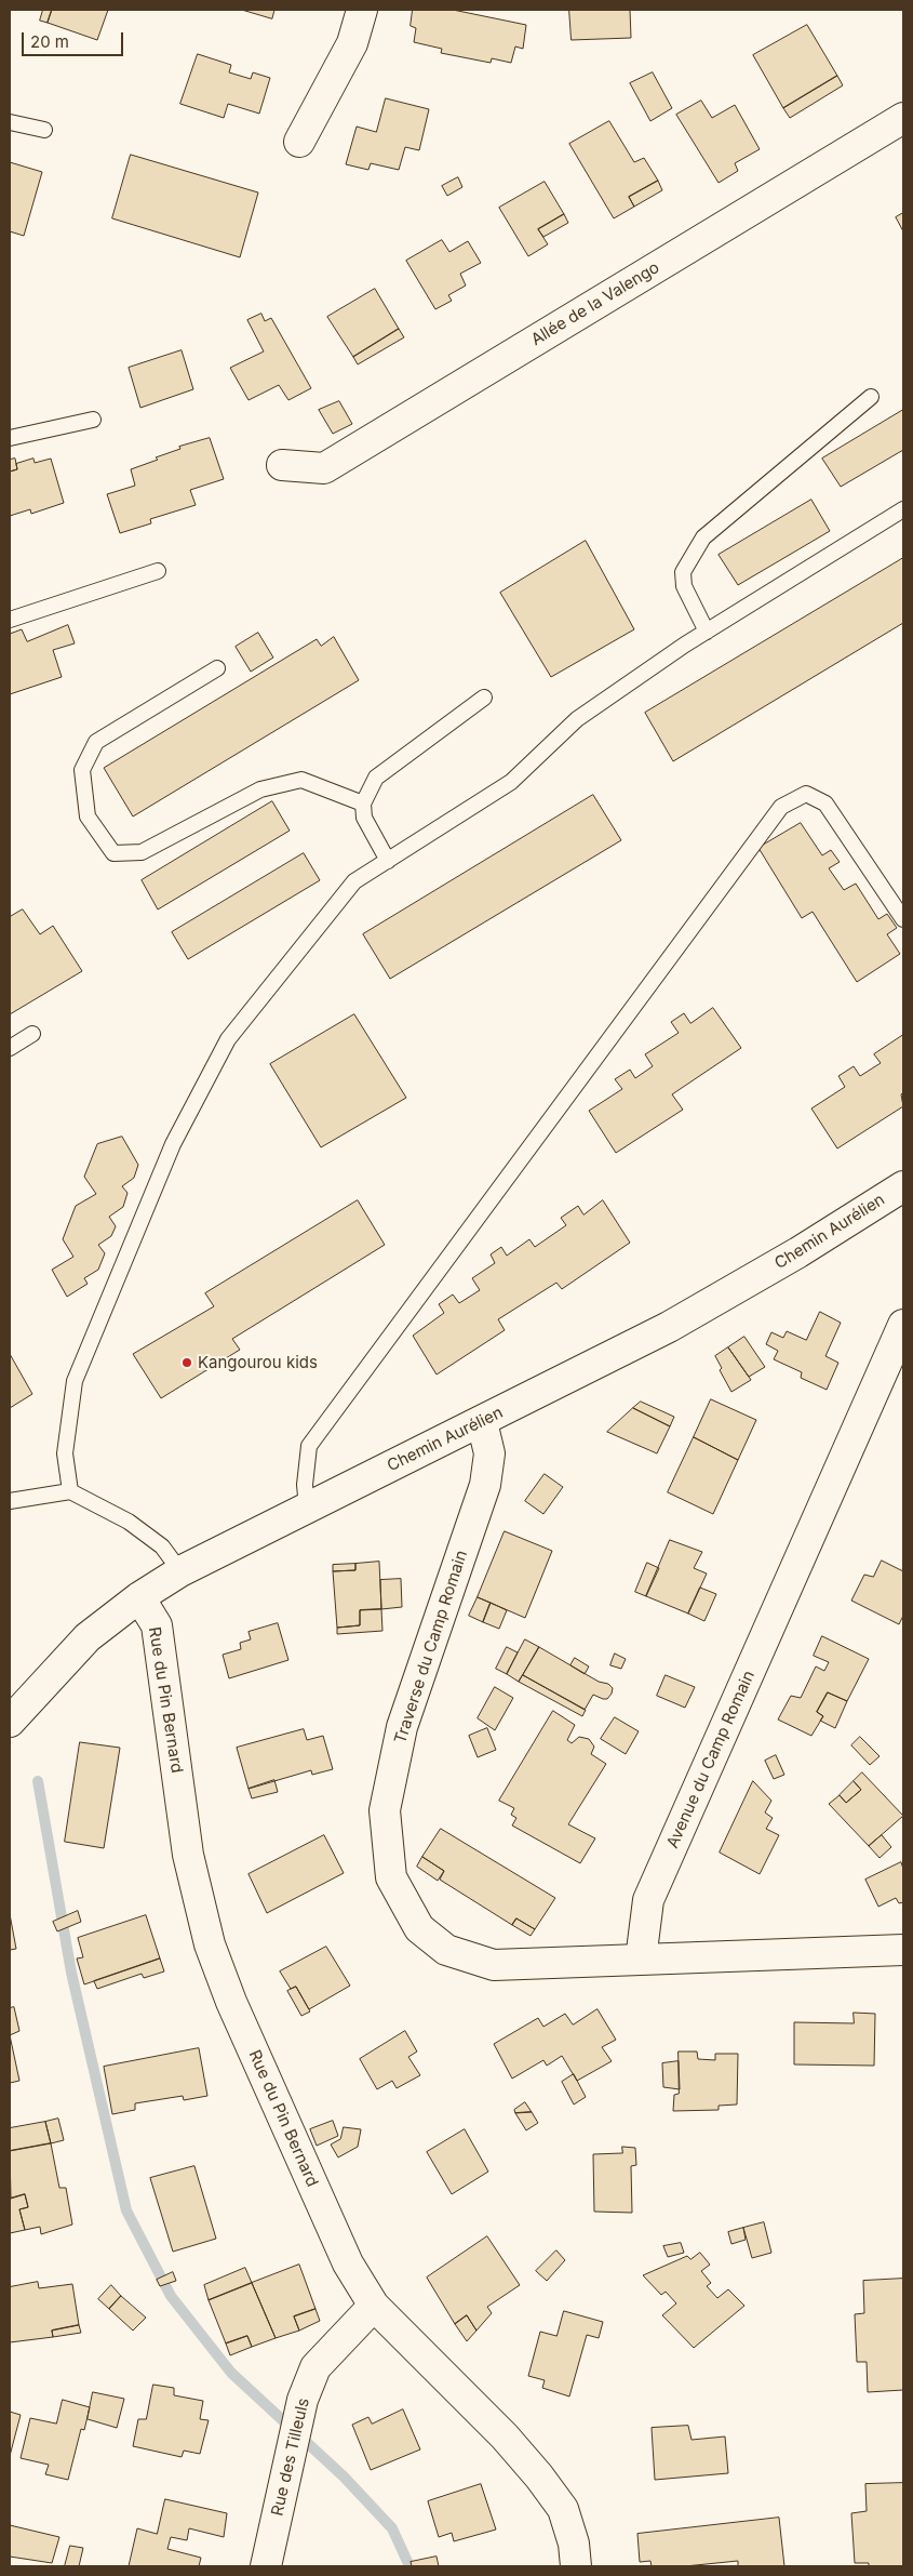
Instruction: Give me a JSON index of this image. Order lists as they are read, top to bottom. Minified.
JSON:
{"streets":{"street":["Allée de la Valengo","Chemin Aurélien","Traverse du Camp Romain","Rue du Pin Bernard","Avenue du Camp Romain","Rue des Tilleuls"]},"crossings":[["Chemin Aurélien","Traverse du Camp Romain"],["Chemin Aurélien","Rue du Pin Bernard"],["Traverse du Camp Romain","Avenue du Camp Romain"],["Rue du Pin Bernard","Rue des Tilleuls"]],"places":["Kangourou kids"],"scale_bar":"20 m"}
